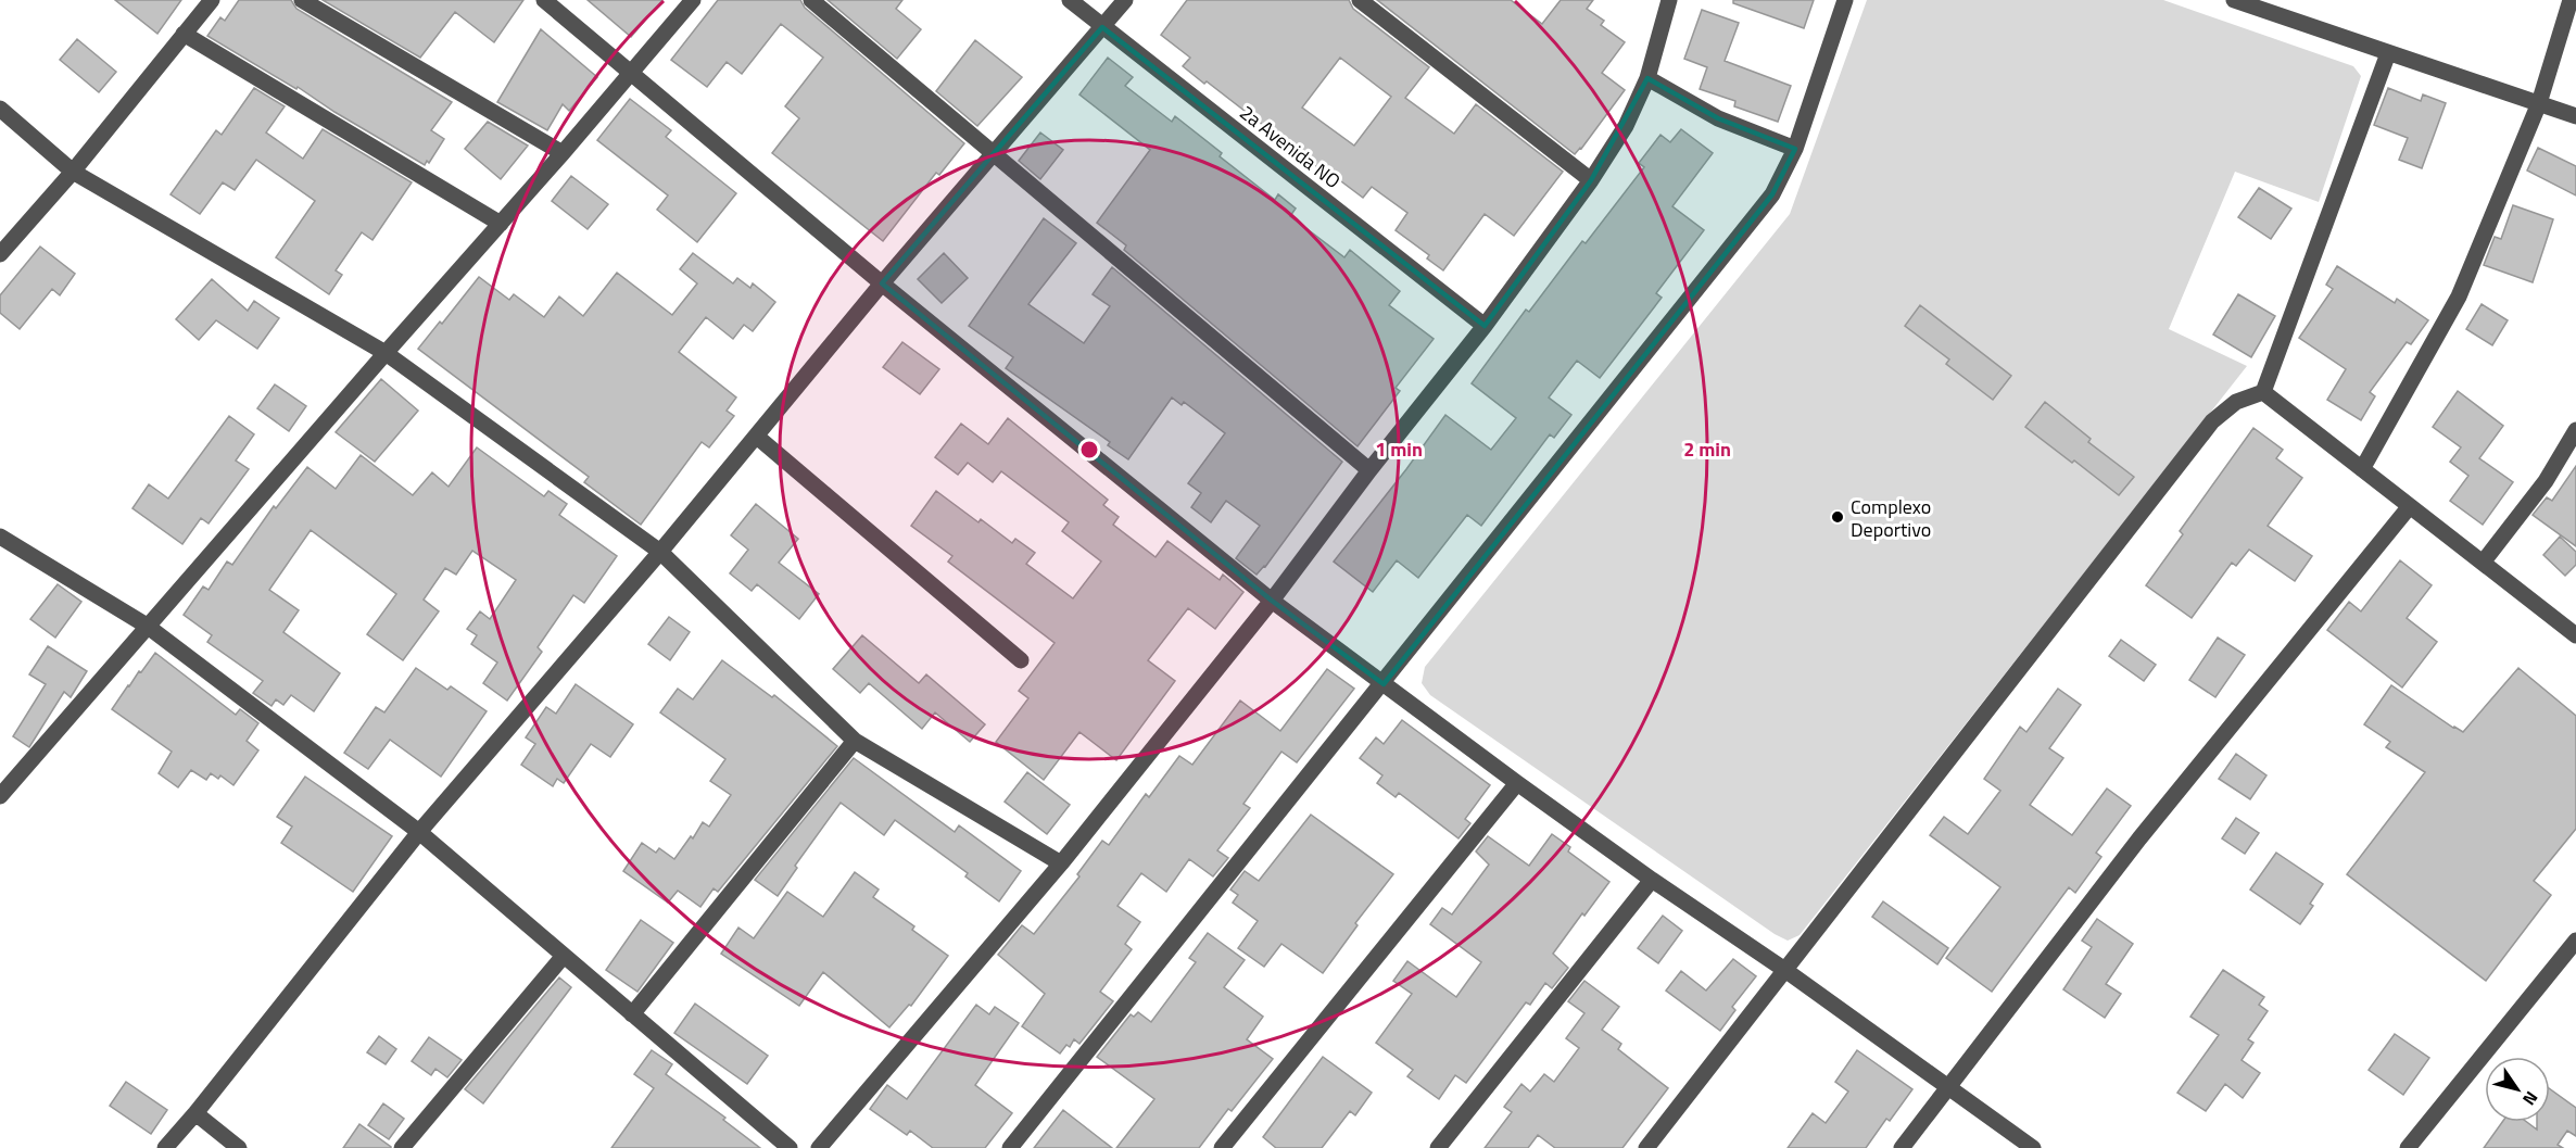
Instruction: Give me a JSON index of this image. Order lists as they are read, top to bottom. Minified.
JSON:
{"streets":{"street":["2a Avenida NO"]},"places":["Complexo Deportivo"],"north":"bottom right","rings":["1 min","2 min"]}
